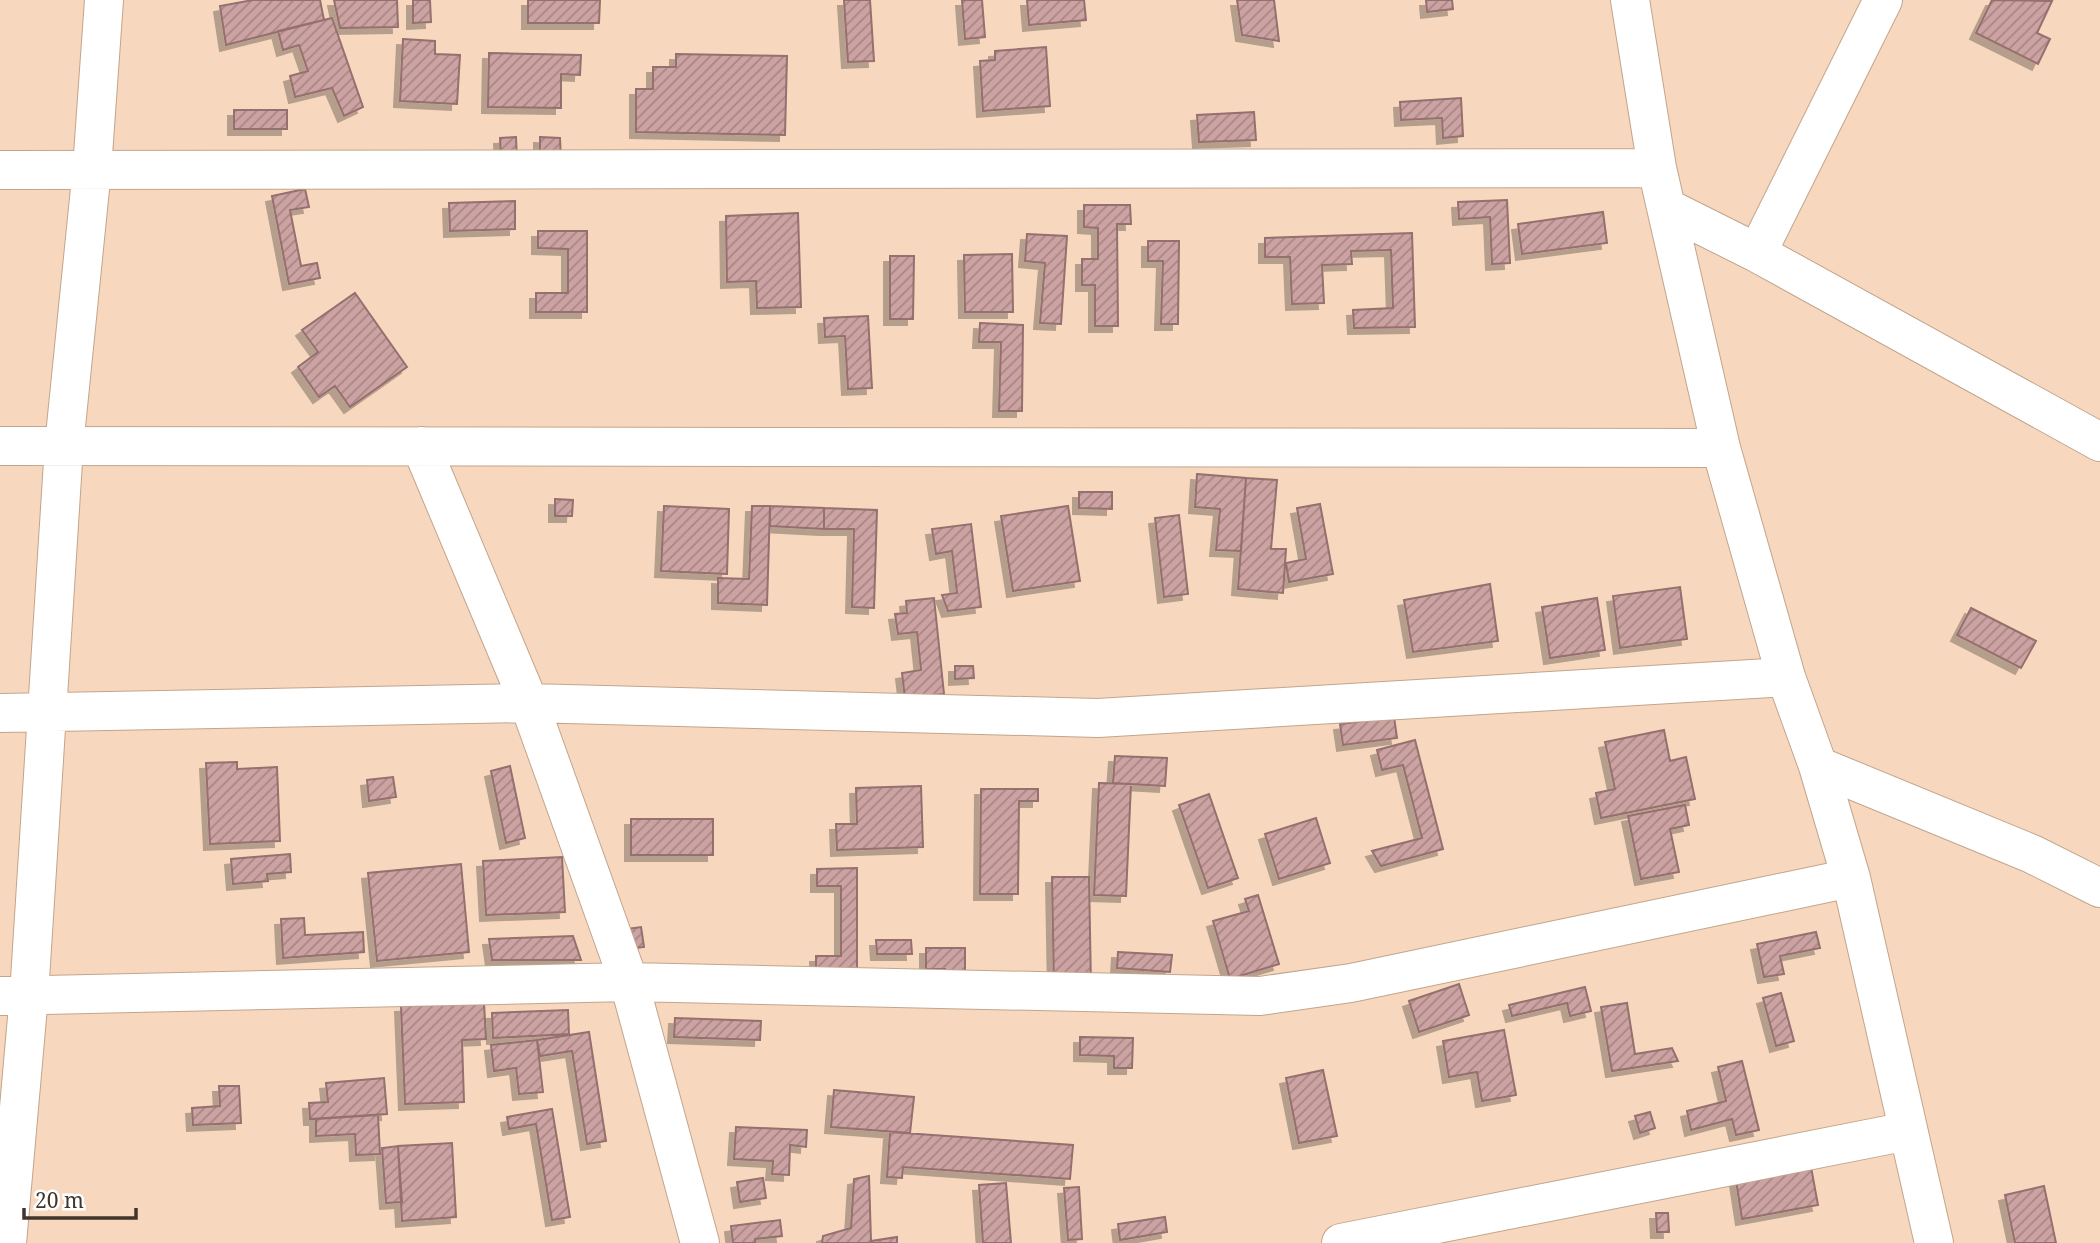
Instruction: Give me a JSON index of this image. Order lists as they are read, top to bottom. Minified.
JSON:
{"scale_bar":"20 m"}
